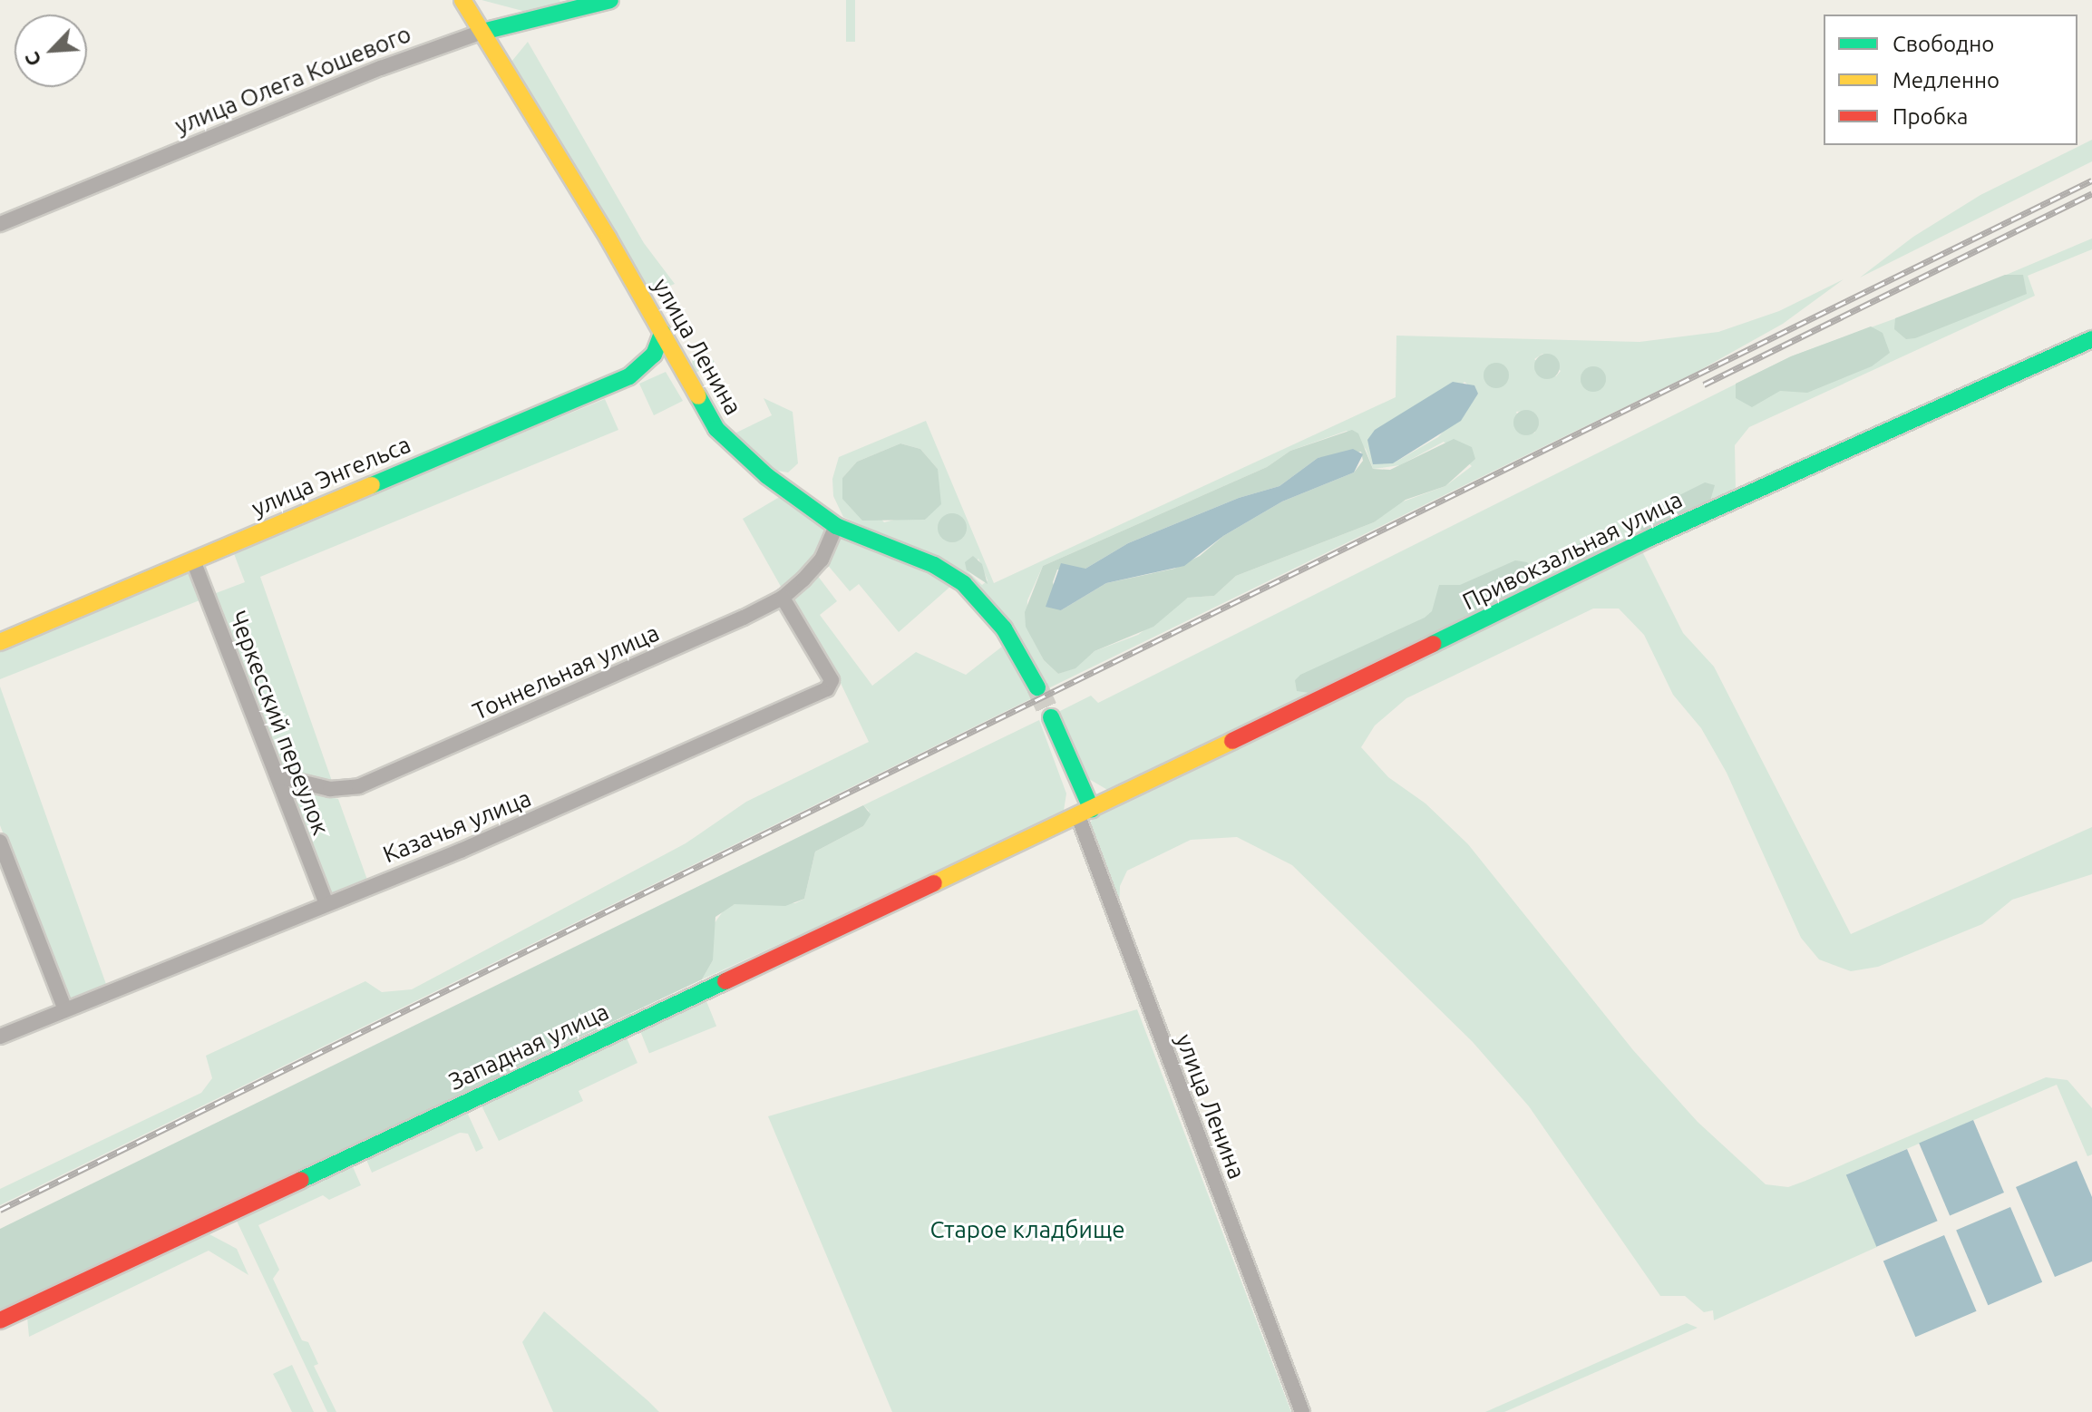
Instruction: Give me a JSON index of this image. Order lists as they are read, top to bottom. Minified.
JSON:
{"streets":{"main road":["улица Олега Кошевого","улица Ленина","улица Энгельса","Привокзальная улица","Западная улица"],"street":["Тоннельная улица","Черкесский переулок","Казачья улица"]},"crossings":[["улица Олега Кошевого","улица Ленина"],["улица Ленина","улица Энгельса"],["улица Ленина","Привокзальная улица"],["улица Ленина","Тоннельная улица"],["улица Ленина","Западная улица"],["улица Энгельса","Черкесский переулок"],["Привокзальная улица","Западная улица"],["Тоннельная улица","Черкесский переулок"],["Тоннельная улица","Казачья улица"],["Черкесский переулок","Казачья улица"]],"parks":["Старое кладбище"],"legend":["Свободно","Медленно","Пробка"],"north":"bottom left"}
